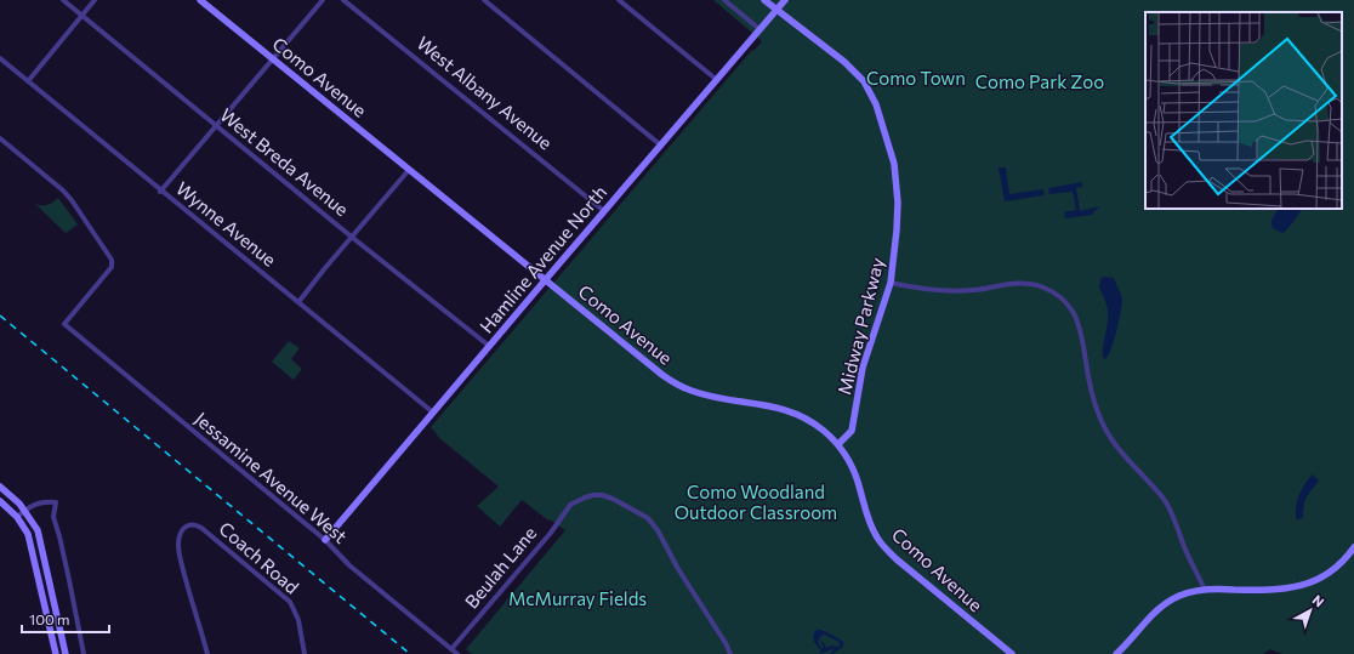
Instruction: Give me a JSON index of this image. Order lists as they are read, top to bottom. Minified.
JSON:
{"streets":{"street":["Como Avenue","West Albany Avenue","West Breda Avenue","Wynne Avenue","Hamline Avenue North","Midway Parkway","Jessamine Avenue West","Coach Road","Beulah Lane"]},"crossings":[["Como Avenue","Hamline Avenue North"],["Como Avenue","Midway Parkway"],["West Albany Avenue","Hamline Avenue North"],["West Breda Avenue","Hamline Avenue North"],["Wynne Avenue","Hamline Avenue North"],["Hamline Avenue North","Midway Parkway"],["Hamline Avenue North","Jessamine Avenue West"],["Jessamine Avenue West","Beulah Lane"]],"parks":["Como Town","Como Park Zoo","Como Woodland Outdoor Classroom","McMurray Fields"],"scale_bar":"100 m","north":"top right"}
